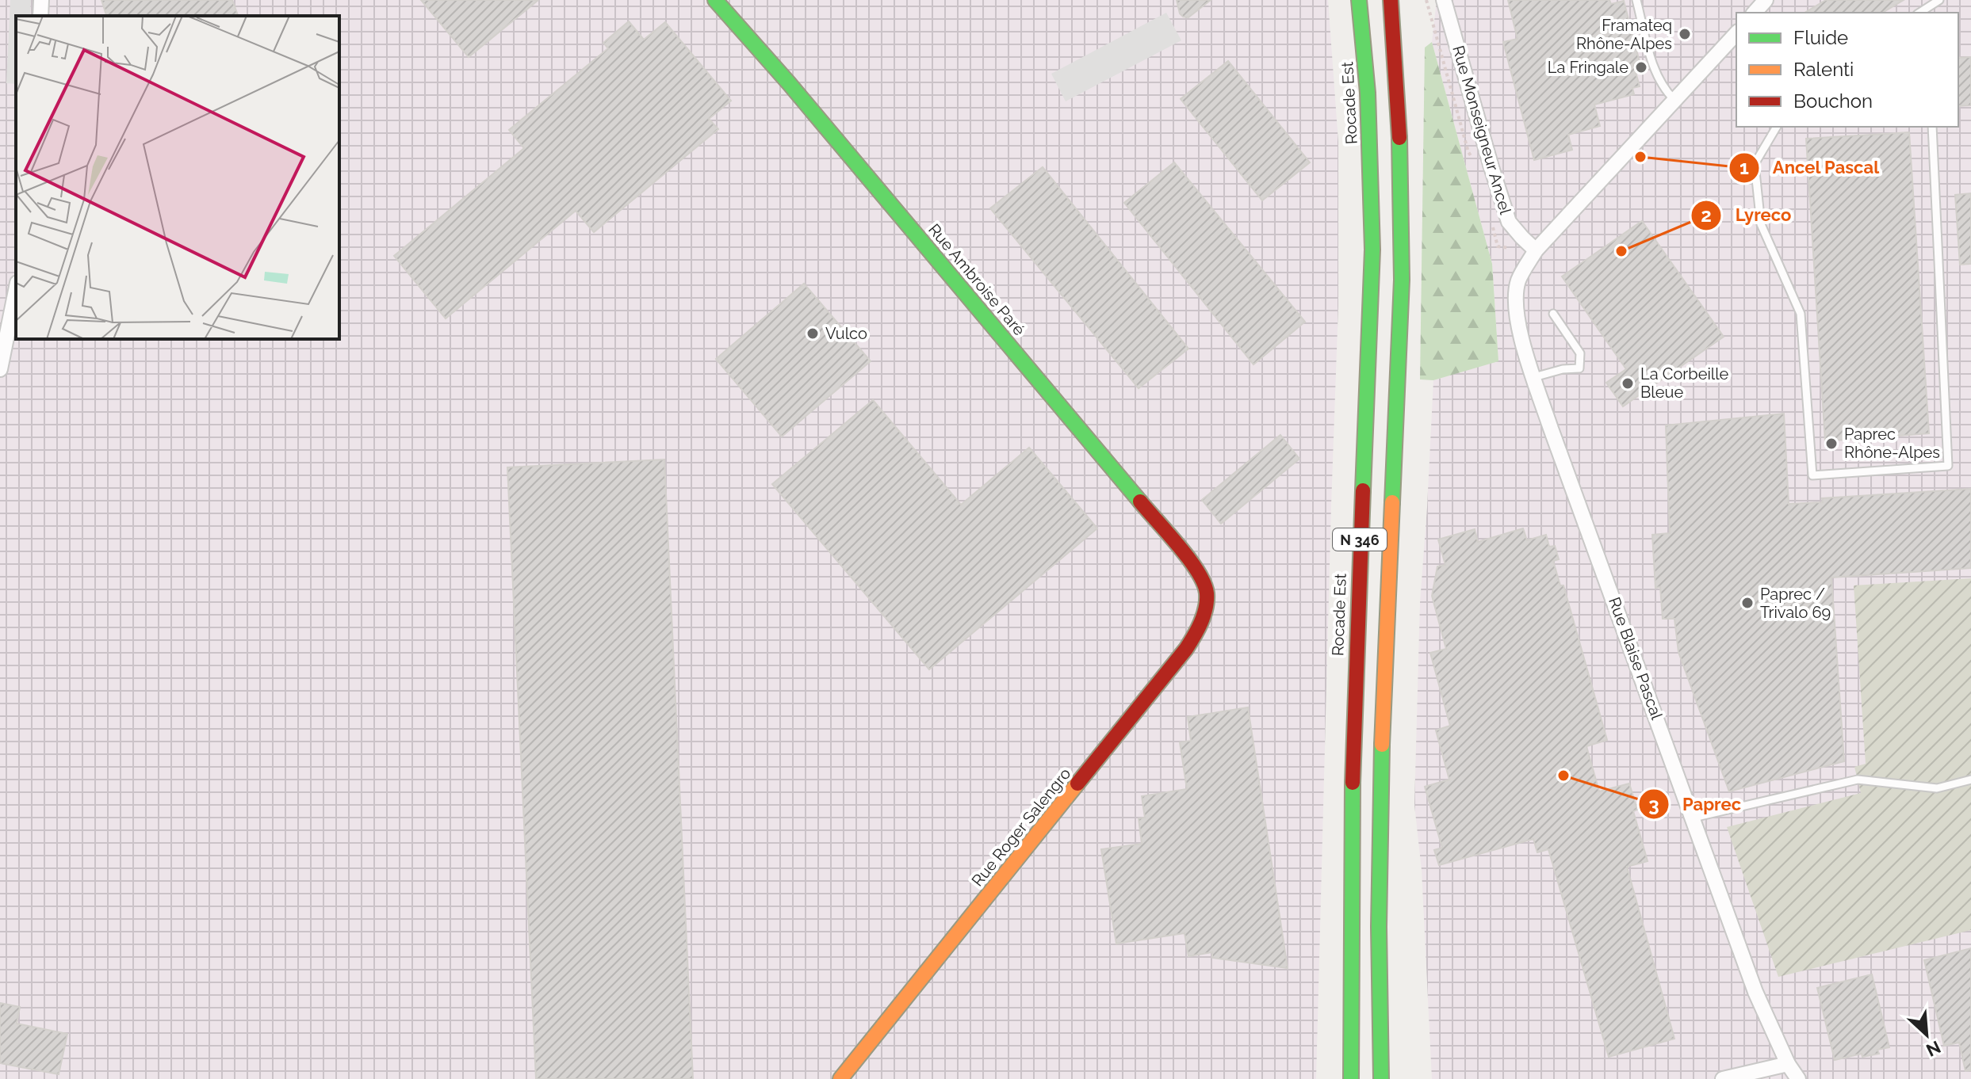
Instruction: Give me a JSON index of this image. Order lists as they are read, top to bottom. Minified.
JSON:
{"streets":{"main road":["Rocade Est","Rue Ambroise Paré","N 346","Rue Roger Salengro"],"street":["Rue Monseigneur Ancel","Rue Blaise Pascal"]},"crossings":[["Rue Monseigneur Ancel","Rue Blaise Pascal"],["Rue Ambroise Paré","Rue Roger Salengro"]],"places":["Framateq Rhône-Alpes","La Fringale","Ancel Pascal","Lyreco","Vulco","La Corbeille Bleue","Paprec Rhône-Alpes","Paprec / Trivalo 69","Paprec"],"legend":["Fluide","Ralenti","Bouchon"],"north":"bottom right"}
